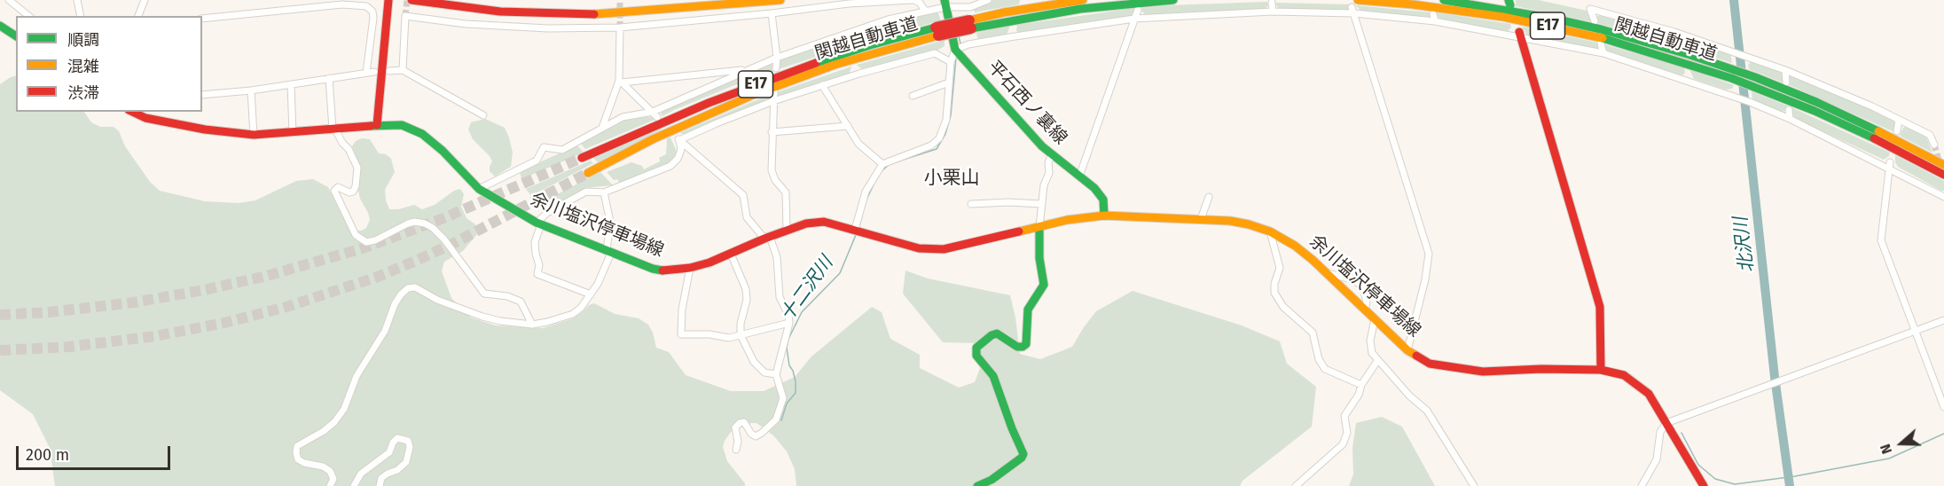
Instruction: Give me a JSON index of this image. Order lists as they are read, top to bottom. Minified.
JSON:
{"streets":{"main road":["E17","関越自動車道","平石西ノ裏線","余川塩沢停車場線"]},"crossings":[["平石西ノ裏線","余川塩沢停車場線"]],"districts":["小栗山"],"water":["北沢川","十二沢川"],"legend":["順調","混雑","渋滞"],"scale_bar":"200 m","north":"left"}
